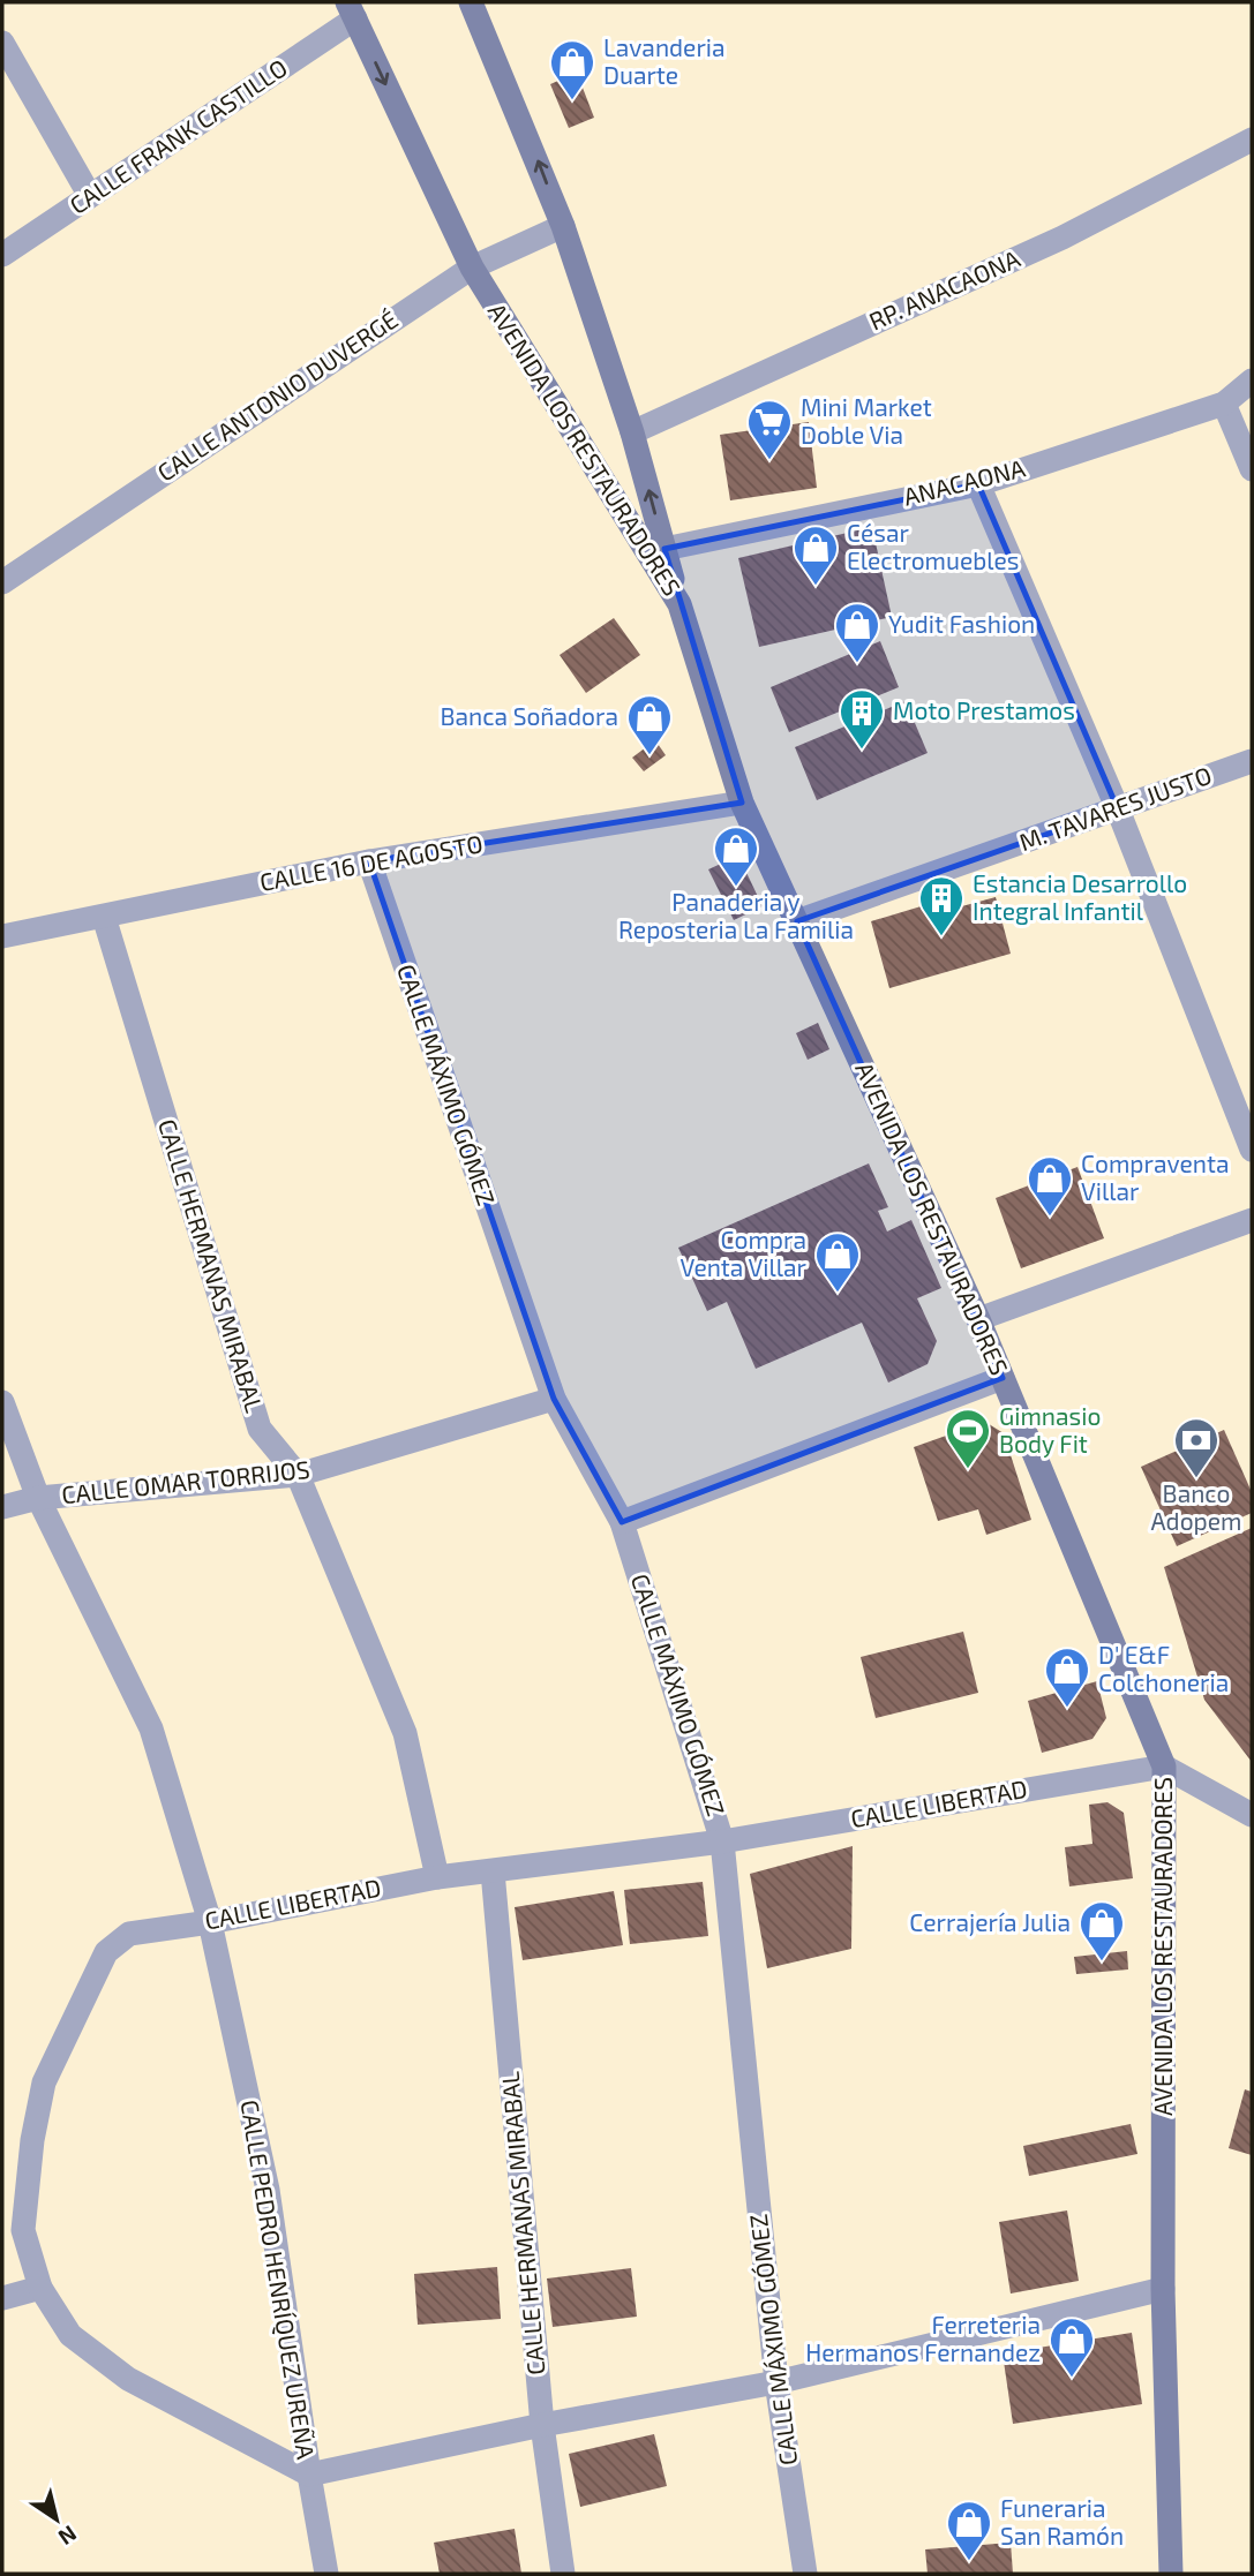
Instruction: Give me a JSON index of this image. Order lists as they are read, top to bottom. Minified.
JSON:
{"streets":{"street":["CALLE FRANK CASTILLO","RP. ANACAONA","CALLE ANTONIO DUVERGÉ","AVENIDA LOS RESTAURADORES","ANACAONA","M. TAVARES JUSTO","CALLE 16 DE AGOSTO","CALLE MÁXIMO GÓMEZ","CALLE HERMANAS MIRABAL","CALLE OMAR TORRIJOS","CALLE LIBERTAD","CALLE PEDRO HENRÍQUEZ UREÑA"]},"crossings":[["CALLE FRANK CASTILLO","AVENIDA LOS RESTAURADORES"],["CALLE ANTONIO DUVERGÉ","AVENIDA LOS RESTAURADORES"],["AVENIDA LOS RESTAURADORES","M. TAVARES JUSTO"],["AVENIDA LOS RESTAURADORES","CALLE 16 DE AGOSTO"],["AVENIDA LOS RESTAURADORES","CALLE LIBERTAD"],["CALLE 16 DE AGOSTO","CALLE MÁXIMO GÓMEZ"],["CALLE 16 DE AGOSTO","CALLE HERMANAS MIRABAL"],["CALLE MÁXIMO GÓMEZ","CALLE OMAR TORRIJOS"],["CALLE MÁXIMO GÓMEZ","CALLE LIBERTAD"],["CALLE HERMANAS MIRABAL","CALLE OMAR TORRIJOS"],["CALLE HERMANAS MIRABAL","CALLE LIBERTAD"],["CALLE OMAR TORRIJOS","CALLE PEDRO HENRÍQUEZ UREÑA"],["CALLE LIBERTAD","CALLE PEDRO HENRÍQUEZ UREÑA"]],"places":{"shop":["Lavanderia Duarte","César Electromuebles","Yudit Fashion","Banca Soñadora","Panaderia y Reposteria La Familia","Compraventa Villar","Compra Venta Villar","D' E&F Colchoneria","Cerrajería Julia","Ferreteria Hermanos Fernandez","Funeraria San Ramón"],"supermarket":["Mini Market Doble Via"],"building":["Moto Prestamos","Estancia Desarrollo Integral Infantil"],"sports":["Gimnasio Body Fit"],"bank":["Banco Adopem"]},"north":"bottom right"}
